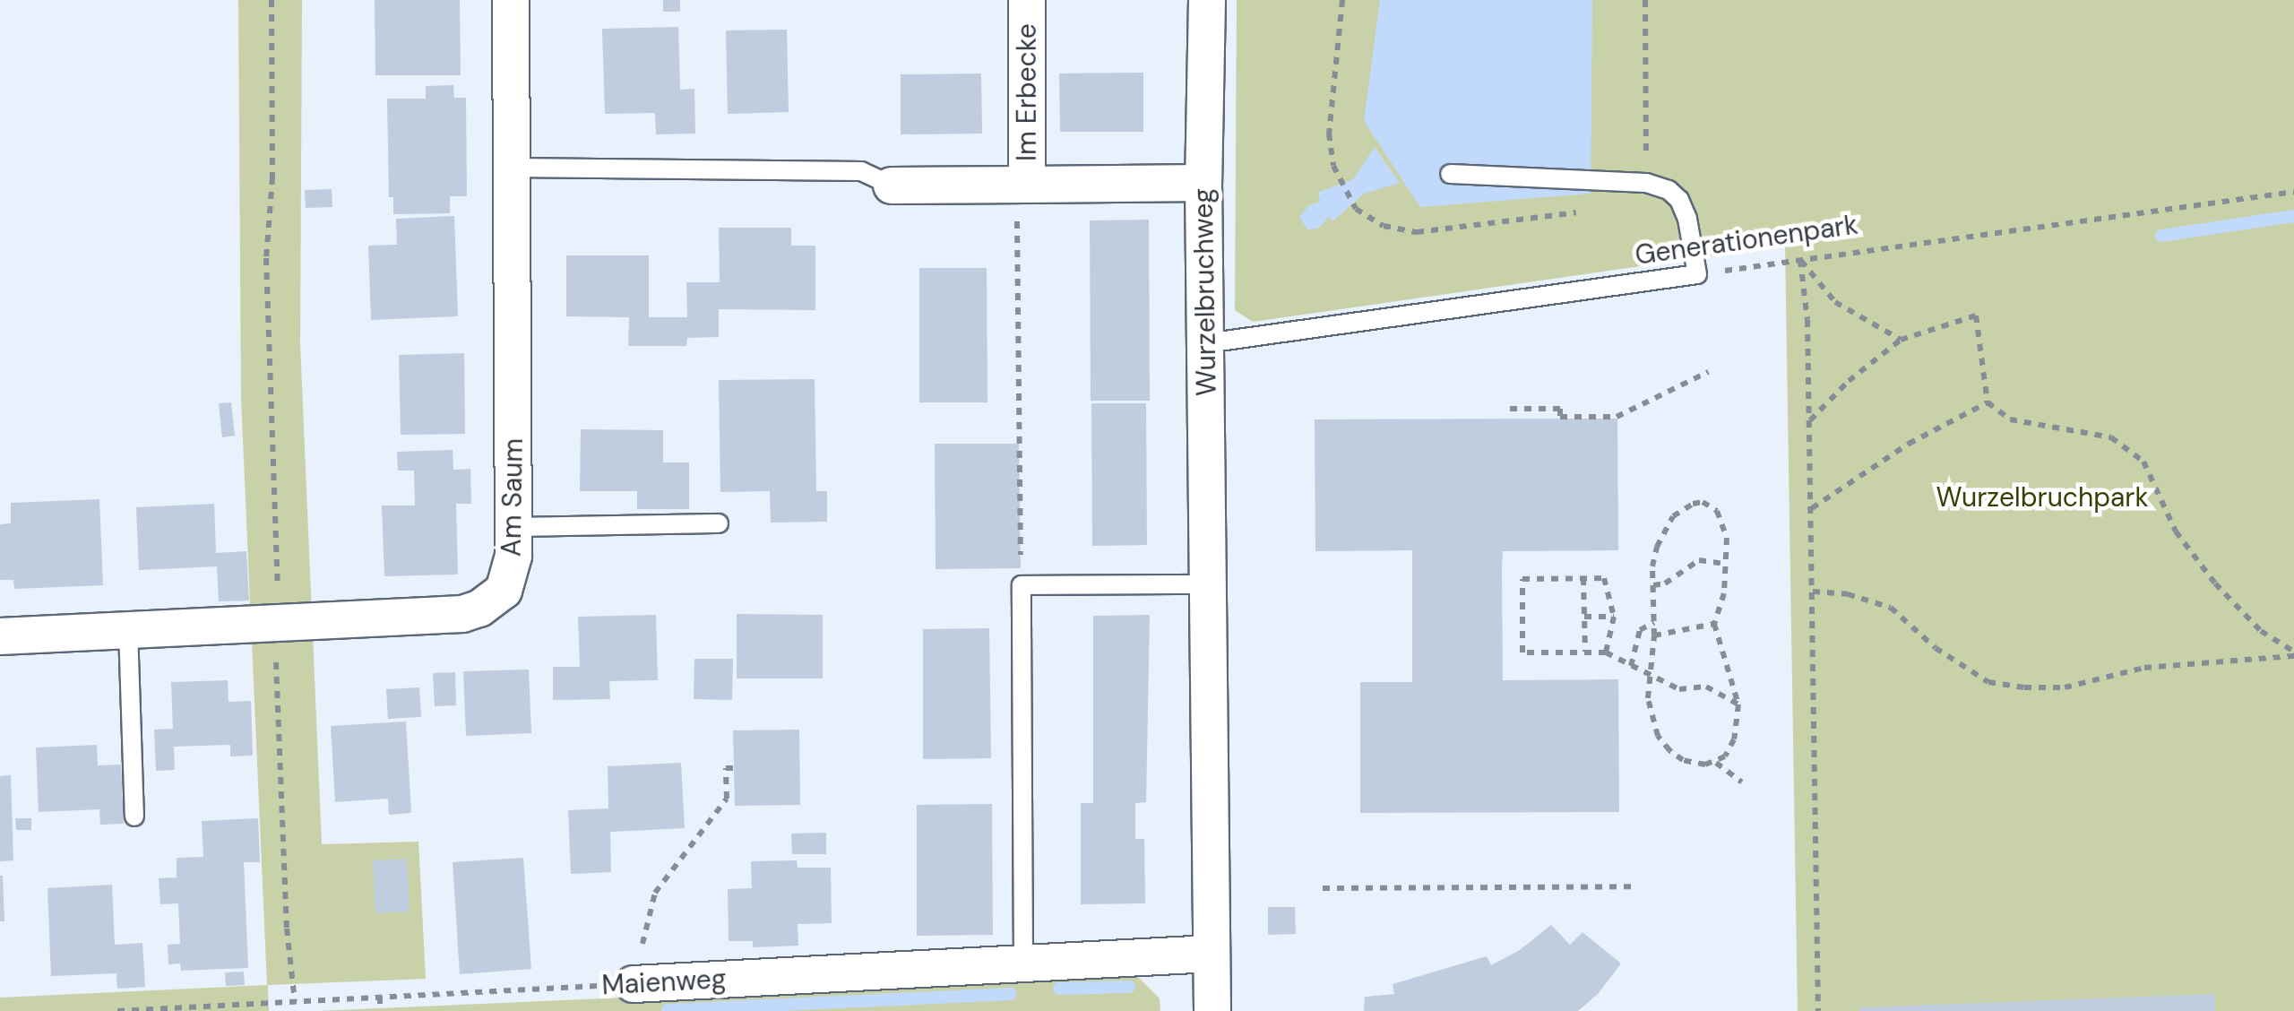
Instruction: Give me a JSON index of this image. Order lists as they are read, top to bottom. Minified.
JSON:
{"streets":{"street":["Im Erbecke","Wurzelbruchweg","Am Saum","Maienweg"],"lane":["Generationenpark"]},"crossings":[["Im Erbecke","Wurzelbruchweg"],["Generationenpark","Wurzelbruchweg"],["Wurzelbruchweg","Maienweg"]],"parks":["Wurzelbruchpark"]}
